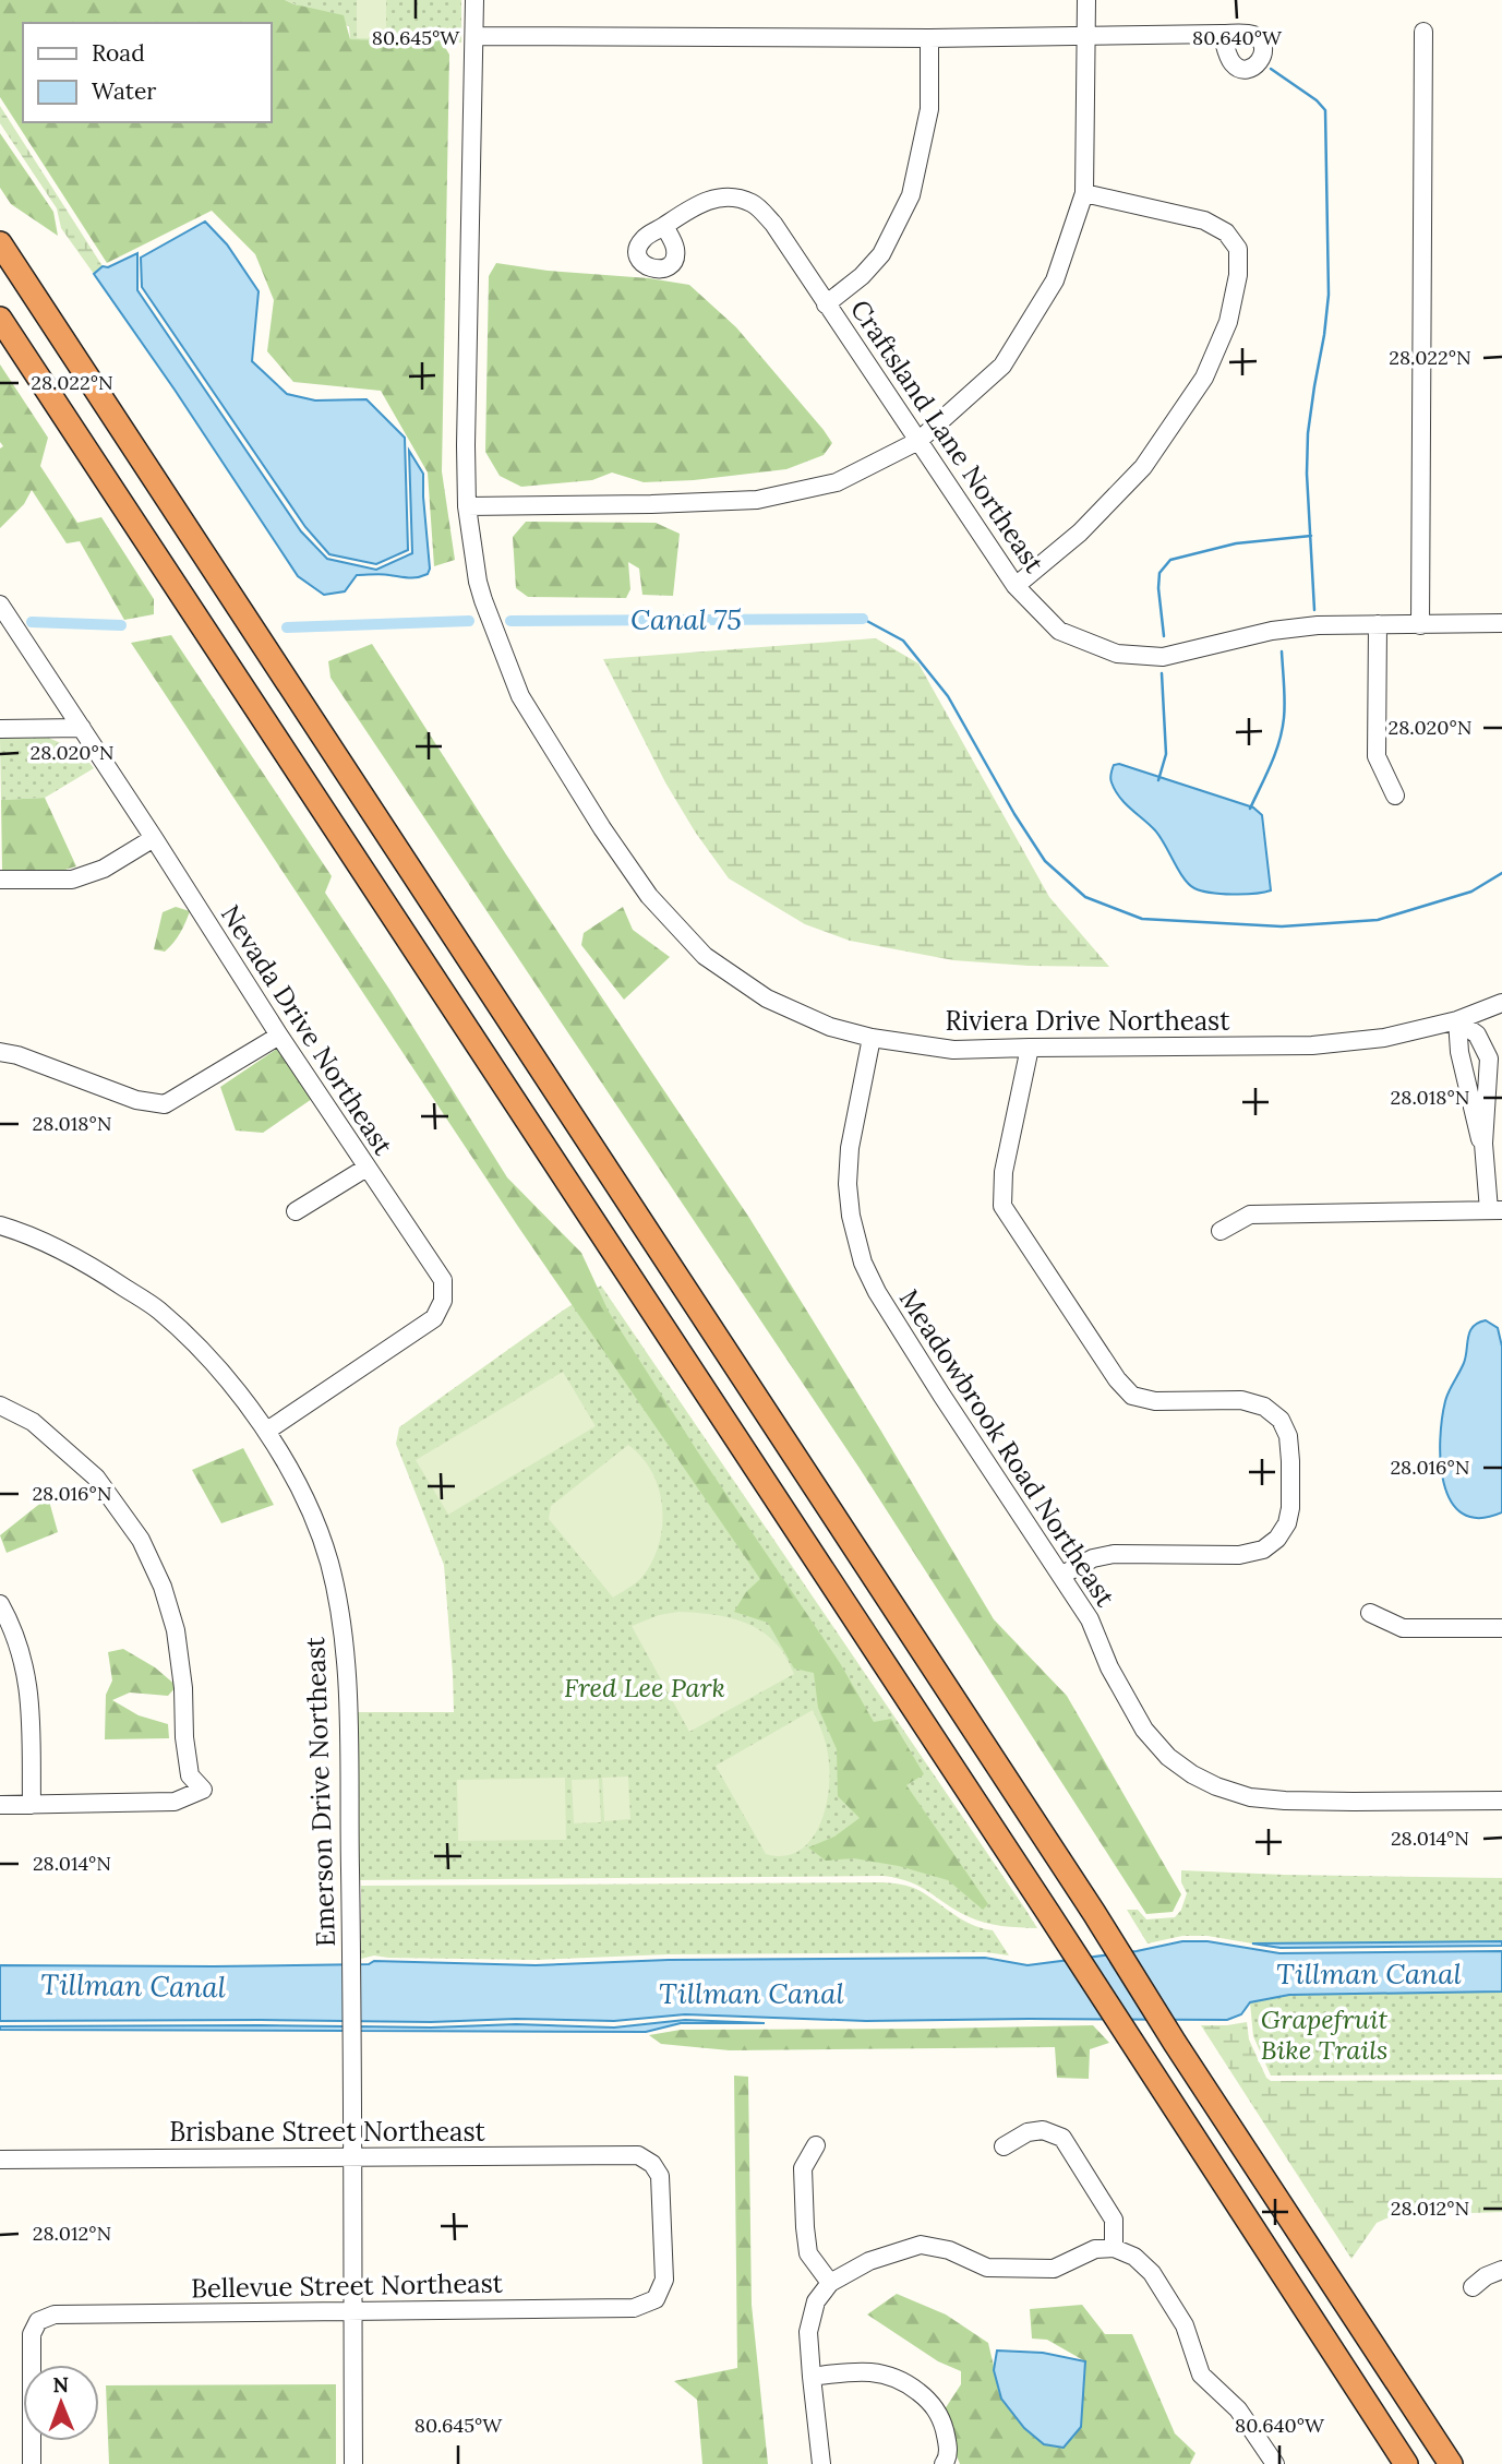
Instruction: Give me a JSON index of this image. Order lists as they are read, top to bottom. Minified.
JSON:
{"streets":{"street":["Craftsland Lane Northeast","Riviera Drive Northeast","Nevada Drive Northeast","Meadowbrook Road Northeast","Emerson Drive Northeast","Brisbane Street Northeast","Bellevue Street Northeast"]},"crossings":[["Riviera Drive Northeast","Meadowbrook Road Northeast"],["Nevada Drive Northeast","Emerson Drive Northeast"],["Emerson Drive Northeast","Brisbane Street Northeast"],["Emerson Drive Northeast","Bellevue Street Northeast"],["Brisbane Street Northeast","Bellevue Street Northeast"]],"water":["Canal 75","Tillman Canal"],"parks":["Fred Lee Park","Grapefruit Bike Trails"],"legend":["Road","Water"],"north":"top","coordinates":["80.645°W","80.640°W","28.022°N","28.020°N","28.018°N","28.016°N","28.014°N","28.012°N"]}
